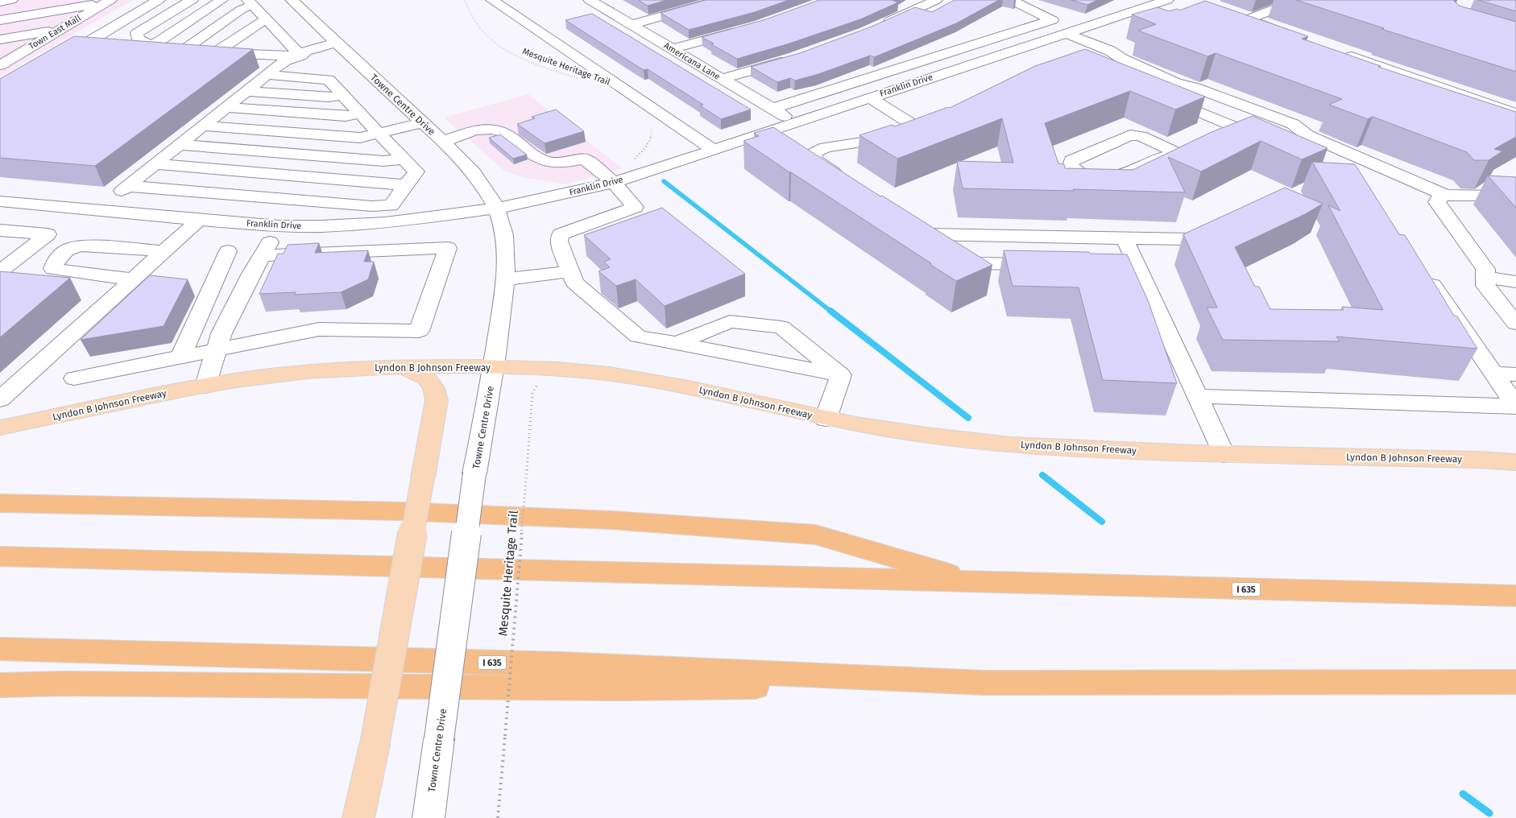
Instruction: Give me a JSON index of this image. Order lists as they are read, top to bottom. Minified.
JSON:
{"streets":{"highway":["I 635"],"main road":["Lyndon B Johnson Freeway"],"street":["Town East Mall","Americana Lane","Franklin Drive","Towne Centre Drive"],"path":["Mesquite Heritage Trail"]},"crossings":[["Americana Lane","Franklin Drive"],["Franklin Drive","Towne Centre Drive"],["Towne Centre Drive","Lyndon B Johnson Freeway"]]}
